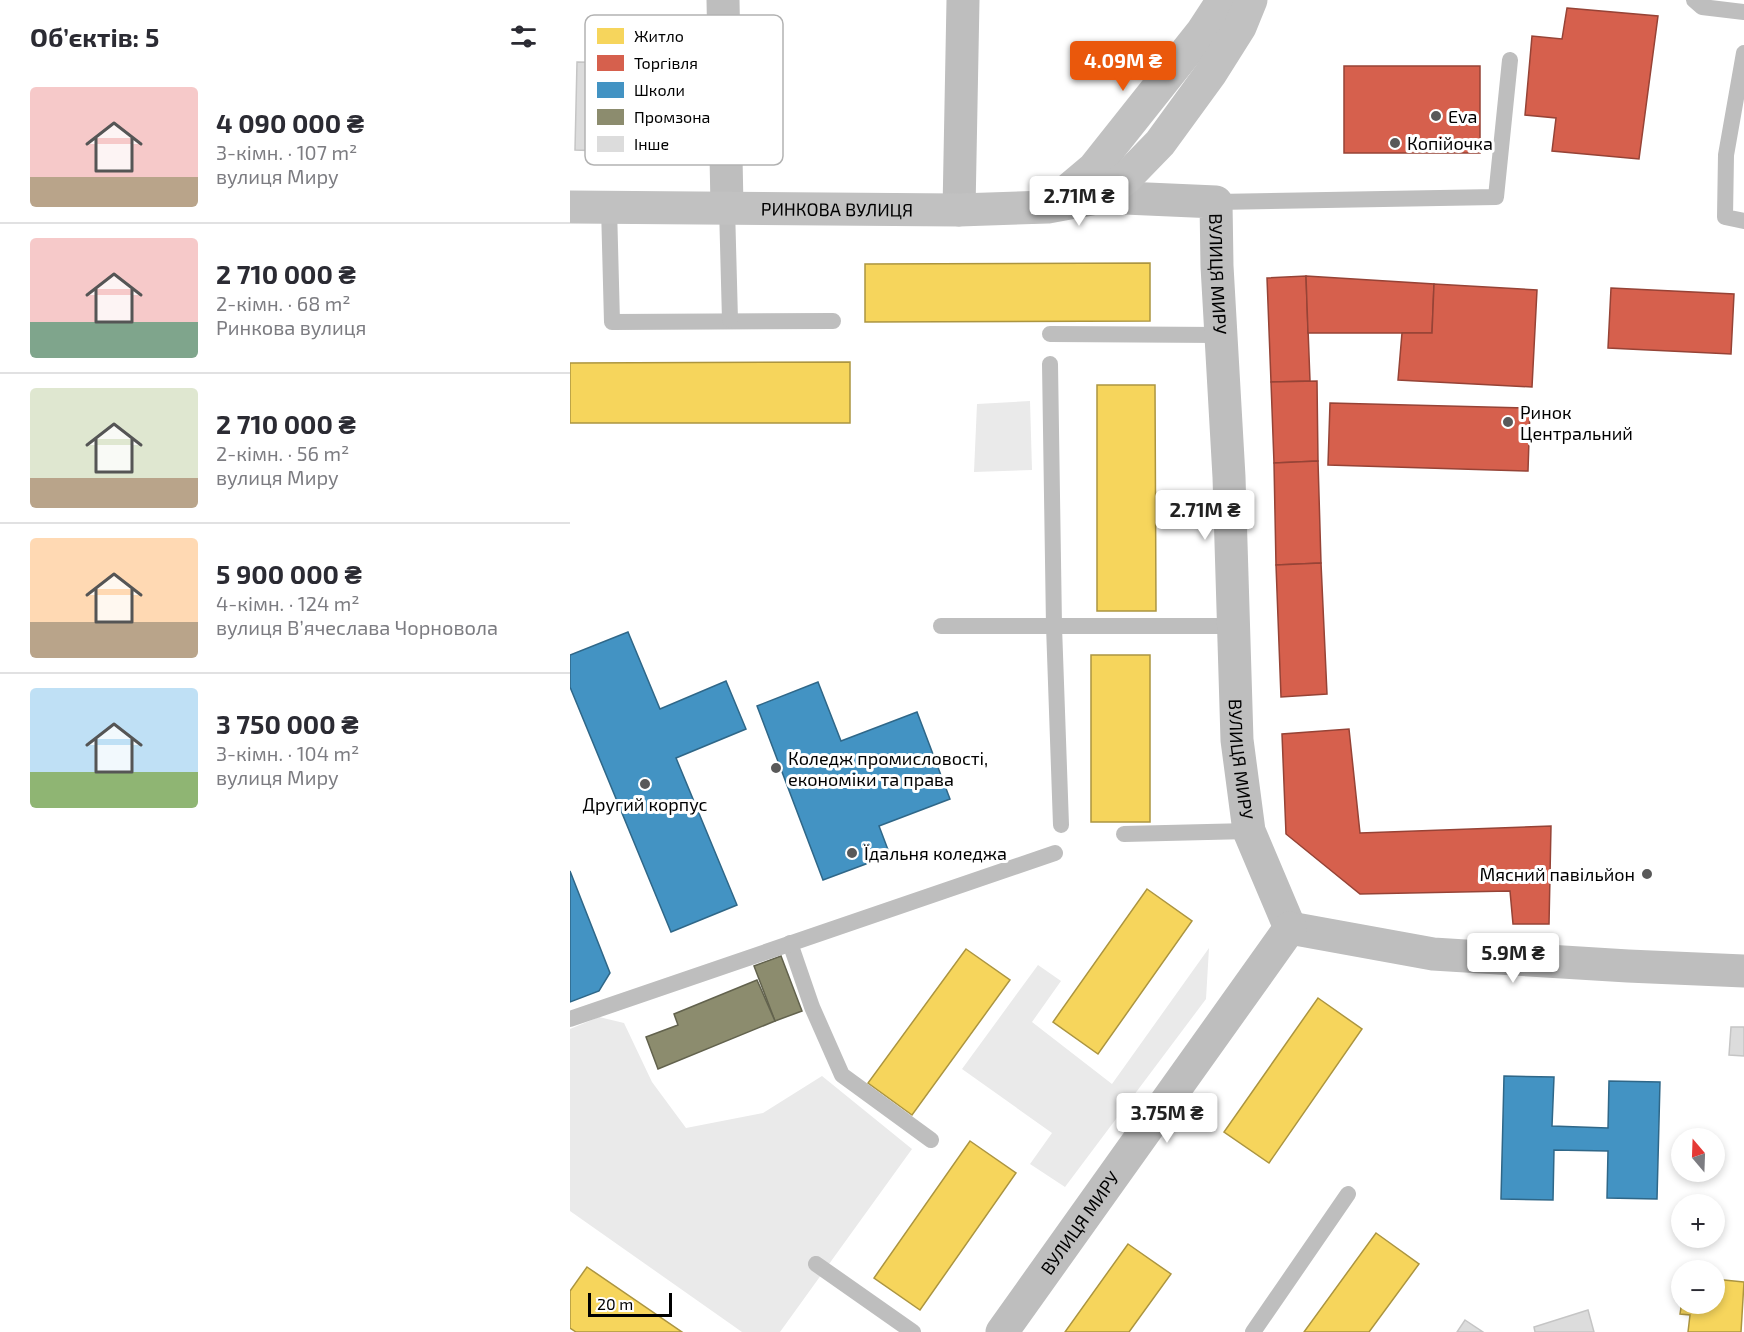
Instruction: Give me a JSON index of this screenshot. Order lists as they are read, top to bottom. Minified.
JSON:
{"streets":{"main road":["РИНКОВА ВУЛИЦЯ"],"street":["ВУЛИЦЯ МИРУ"]},"crossings":[["РИНКОВА ВУЛИЦЯ","ВУЛИЦЯ МИРУ"]],"places":["Eva","Копійочка","Ринок Центральний","Коледж промисловості, економіки та права","Другий корпус","Їдальня коледжа","Мясний павільйон"],"legend":["Житло","Торгівля","Школи","Промзона","Інше"],"scale_bar":"20 m","north":"top","page":{"heading":"Об’єктів: 5","price":["4.09M ₴","2.71M ₴","2.71M ₴","5.9M ₴","3.75M ₴"],"list":[{"name":"4 090 000 ₴","note":"3-кімн. · 107 m² · вулиця Миру"},{"name":"2 710 000 ₴","note":"2-кімн. · 68 m² · Ринкова вулиця"},{"name":"2 710 000 ₴","note":"2-кімн. · 56 m² · вулиця Миру"},{"name":"5 900 000 ₴","note":"4-кімн. · 124 m² · вулиця Вʼячеслава Чорновола"},{"name":"3 750 000 ₴","note":"3-кімн. · 104 m² · вулиця Миру"}],"map_buttons":["+","−"],"scale":"20 m"}}
